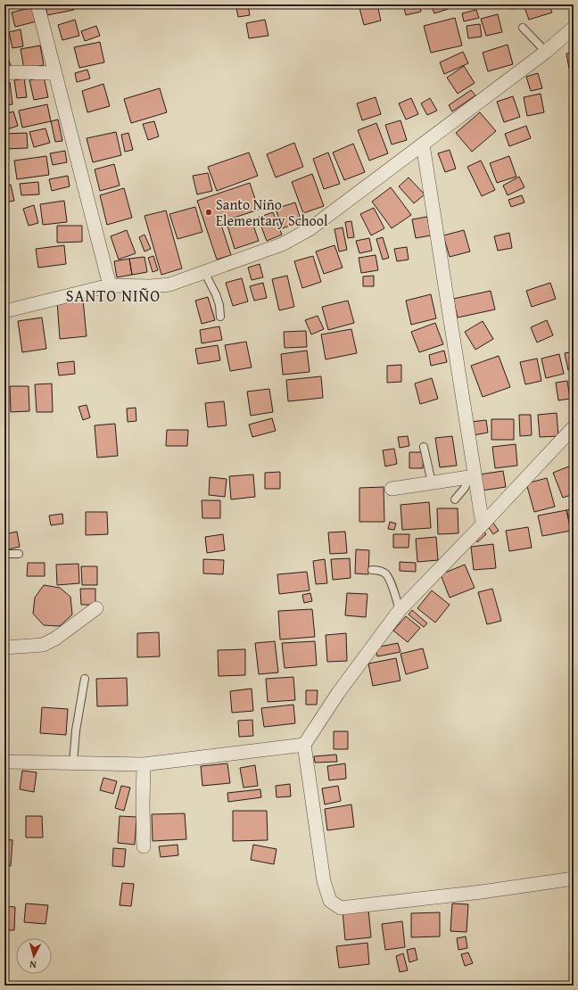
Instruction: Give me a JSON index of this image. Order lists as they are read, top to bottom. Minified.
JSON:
{"districts":["SANTO NIÑO"],"places":["Santo Niño Elementary School"],"north":"bottom"}
